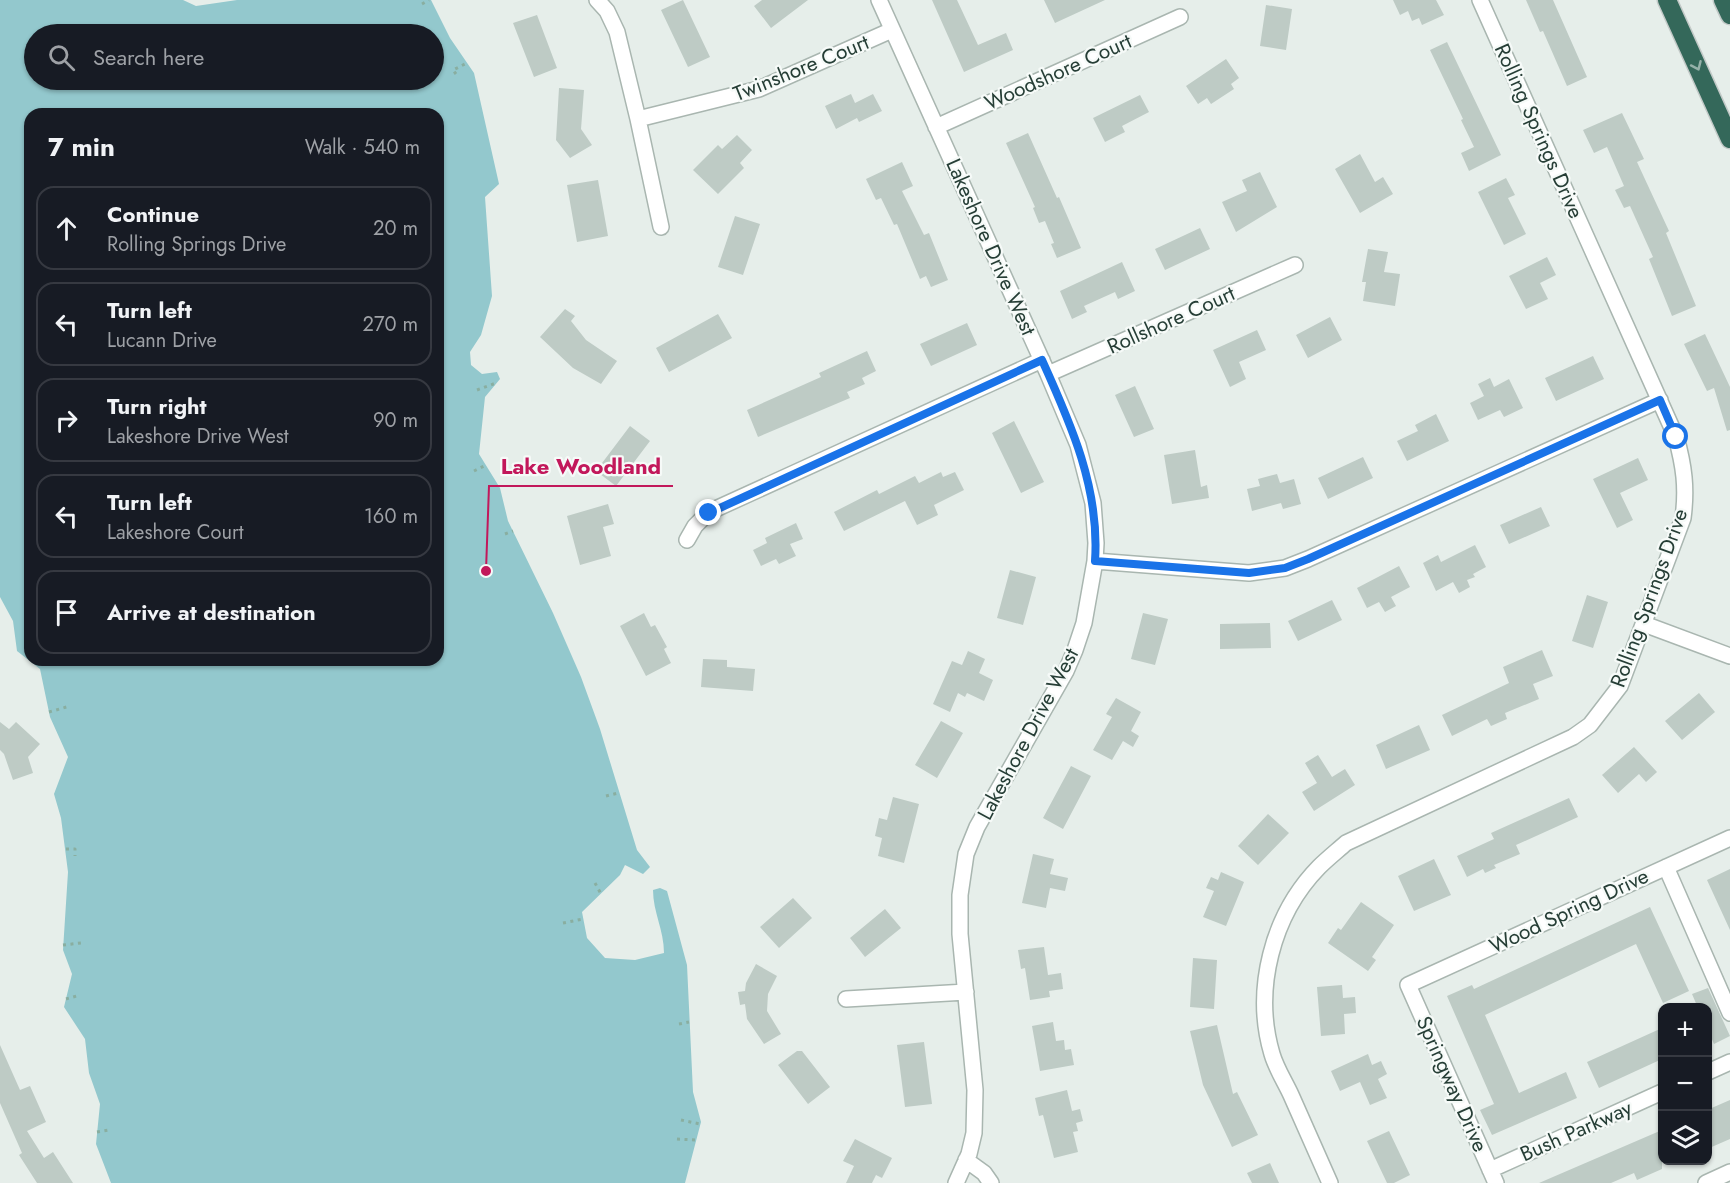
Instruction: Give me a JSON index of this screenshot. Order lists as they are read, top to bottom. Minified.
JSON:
{"streets":{"street":["Twinshore Court","Woodshore Court","Rolling Springs Drive","Lakeshore Drive West","Rollshore Court","Wood Spring Drive","Springway Drive","Bush Parkway"]},"crossings":[["Twinshore Court","Lakeshore Drive West"],["Woodshore Court","Lakeshore Drive West"],["Lakeshore Drive West","Rollshore Court"],["Wood Spring Drive","Springway Drive"],["Springway Drive","Bush Parkway"]],"places":["Lake Woodland"],"page":{"search":"Search here","heading":["7 min","Walk · 540 m"],"list":[["Continue","Rolling Springs Drive","20 m"],["Turn left","Lucann Drive","270 m"],["Turn right","Lakeshore Drive West","90 m"],["Turn left","Lakeshore Court","160 m"],"Arrive at destination"],"map_buttons":["+","−"]}}
